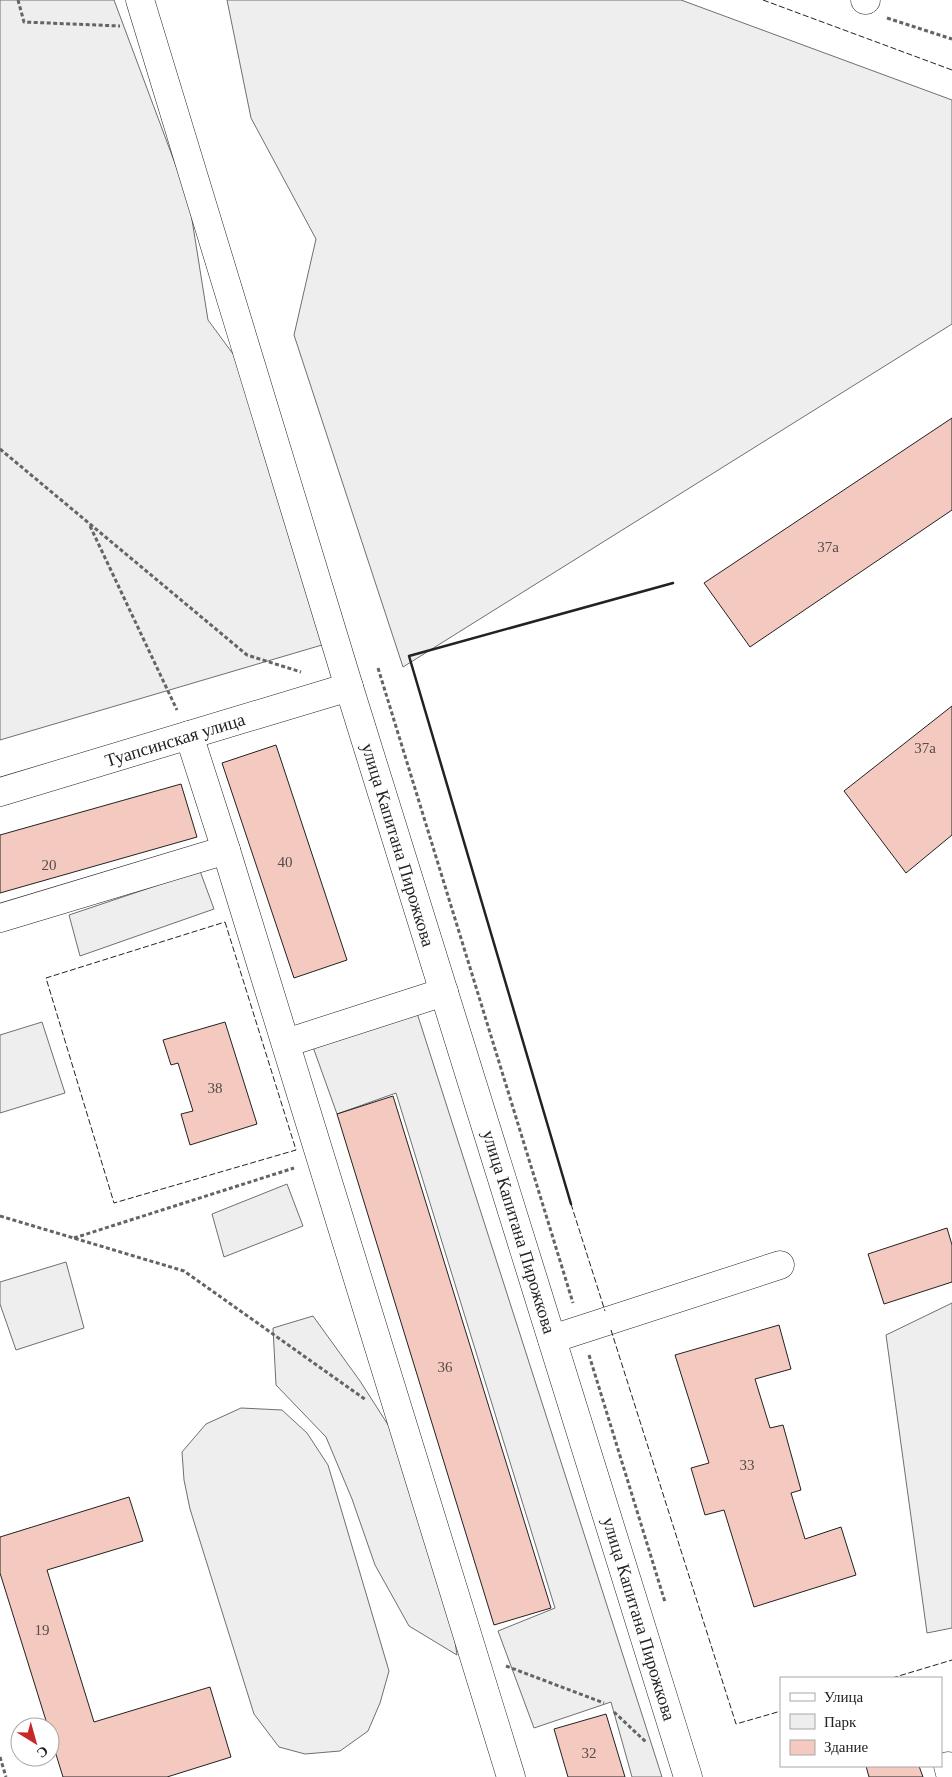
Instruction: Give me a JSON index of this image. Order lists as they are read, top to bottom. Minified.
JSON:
{"streets":{"street":["Туапсинская улица","улица Капитана Пирожкова"]},"crossings":[["Туапсинская улица","улица Капитана Пирожкова"]],"house_numbers":["37а","37а","40","20","38","36","33","19","32"],"legend":["Улица","Парк","Здание"],"north":"bottom right"}
